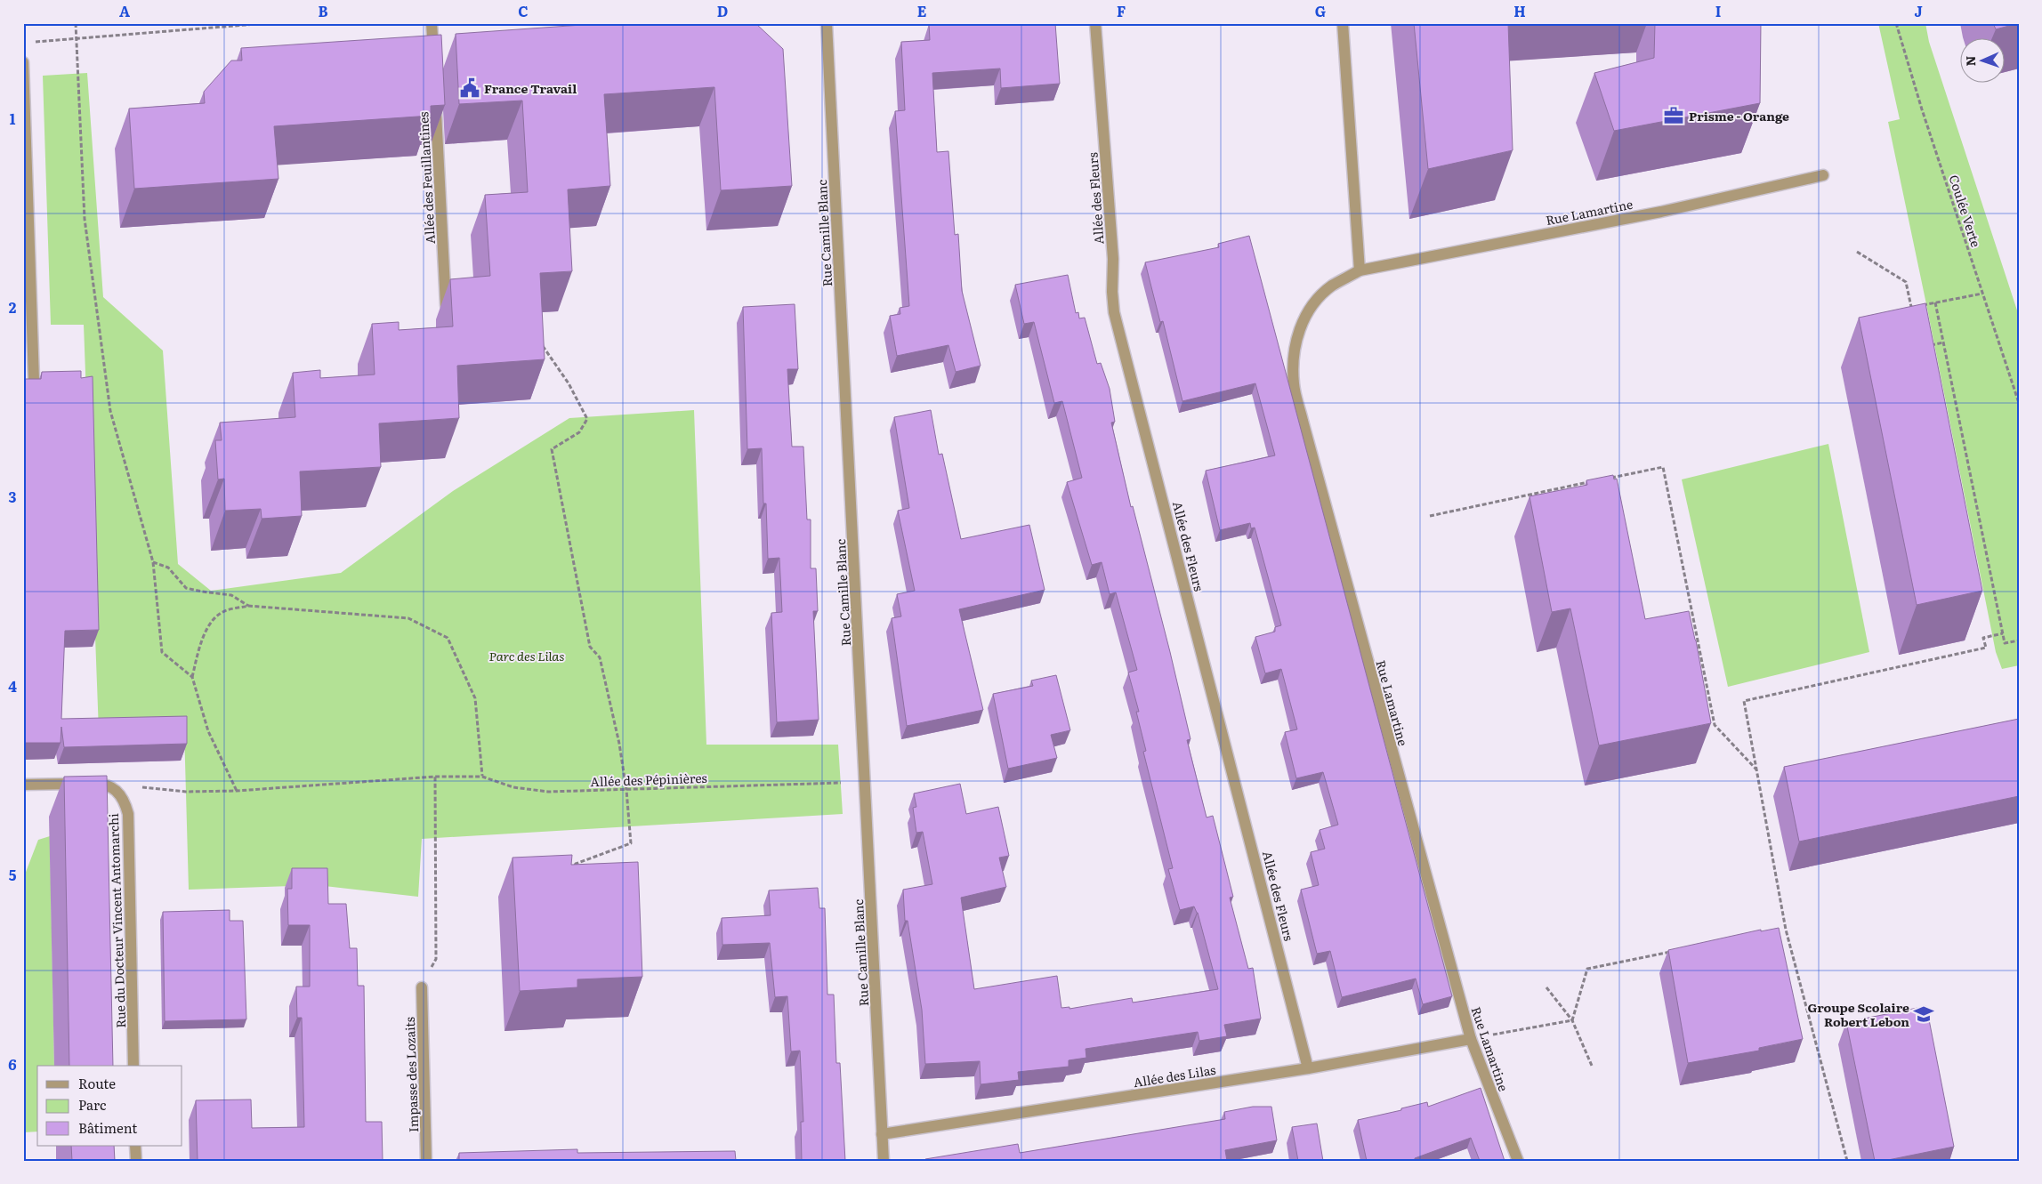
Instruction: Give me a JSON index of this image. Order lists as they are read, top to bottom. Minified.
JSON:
{"streets":{"street":["Allée des Feuillantines","Allée des Fleurs","Rue Lamartine","Rue Camille Blanc","Rue du Docteur Vincent Antomarchi","Impasse des Lozaits","Allée des Lilas"],"path":["Coulée Verte","Allée des Pépinières"]},"crossings":[["Allée des Fleurs","Allée des Lilas"],["Rue Lamartine","Allée des Lilas"],["Rue Camille Blanc","Allée des Pépinières"],["Rue Camille Blanc","Allée des Lilas"],["Allée des Pépinières","Rue du Docteur Vincent Antomarchi"]],"parks":["Parc des Lilas"],"places":{"public building":["France Travail"],"office":["Prisme - Orange"],"school or university":["Groupe Scolaire Robert Lebon"]},"legend":["Route","Parc","Bâtiment"],"north":"left","grid":{"columns":["A","B","C","D","E","F","G","H","I","J"],"rows":["1","2","3","4","5","6"]}}
